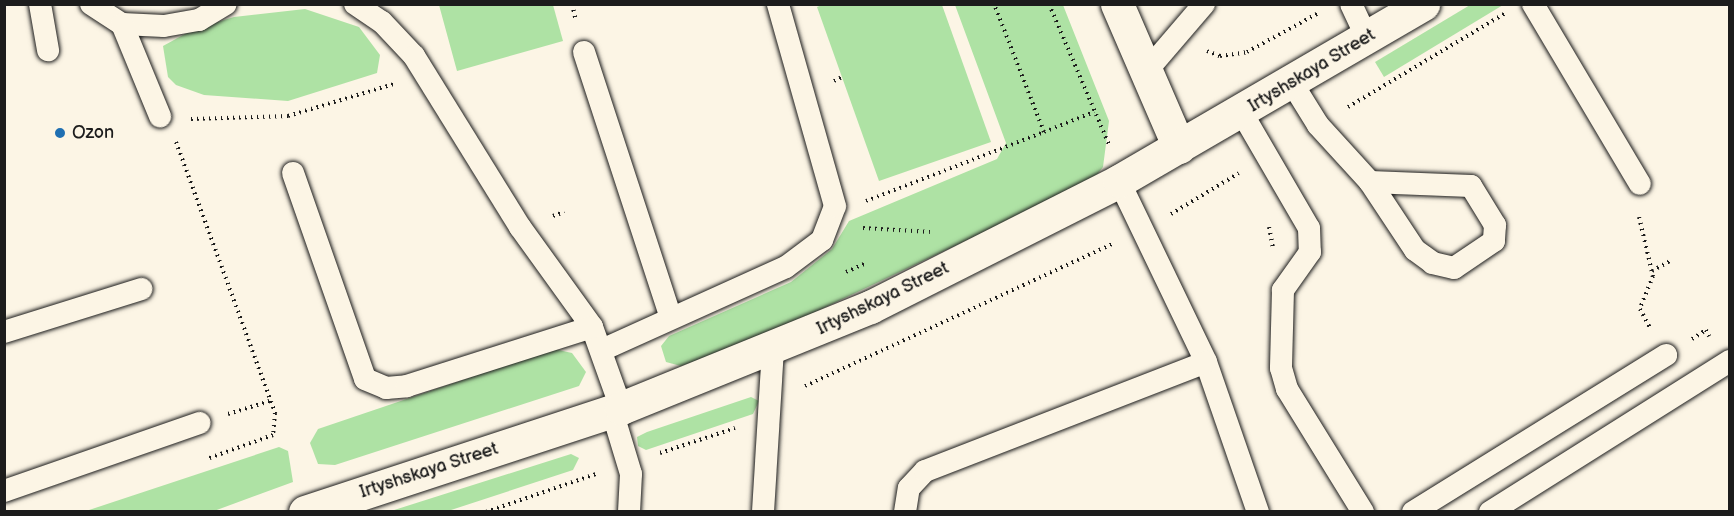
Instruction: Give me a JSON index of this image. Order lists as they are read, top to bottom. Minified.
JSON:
{"streets":{"street":["Irtyshskaya Street"]},"places":["Ozon"]}
